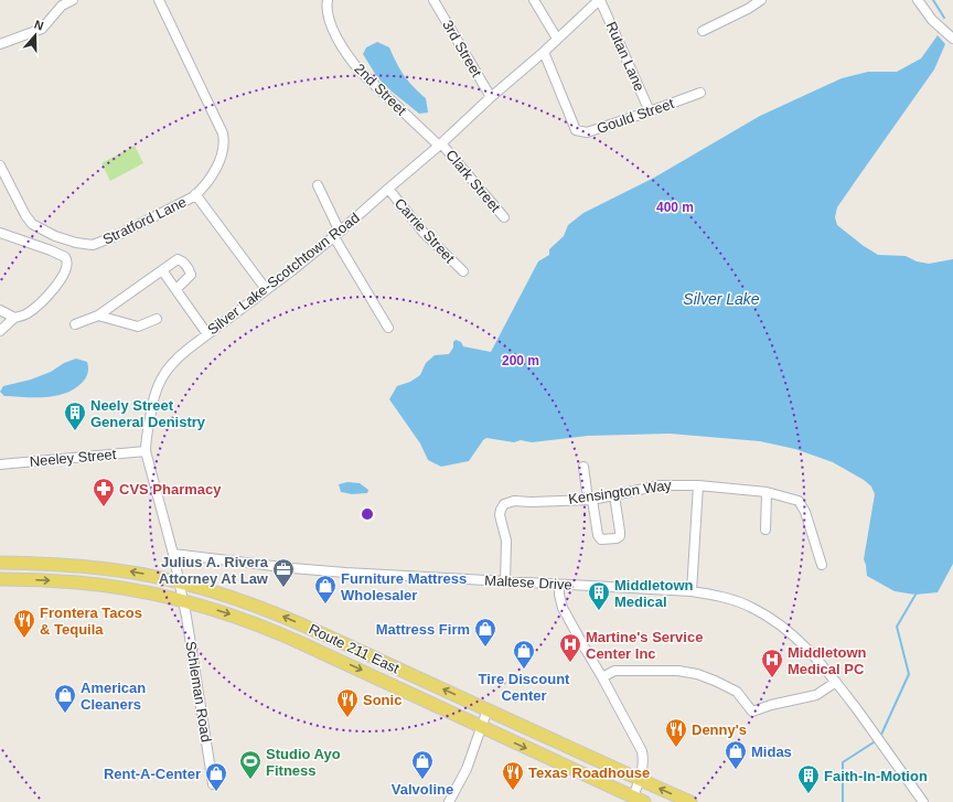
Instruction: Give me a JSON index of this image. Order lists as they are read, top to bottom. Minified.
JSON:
{"streets":{"main road":["Route 211 East"],"street":["3rd Street","Rutan Lane","2nd Street","Gould Street","Clark Street","Stratford Lane","Carrie Street","Silver Lake-Scotchtown Road","Neeley Street","Kensington Way","Maltese Drive","Schleman Road"]},"crossings":[["3rd Street","Silver Lake-Scotchtown Road"],["Rutan Lane","Gould Street"],["Rutan Lane","Silver Lake-Scotchtown Road"],["2nd Street","Clark Street"],["2nd Street","Silver Lake-Scotchtown Road"],["Gould Street","Silver Lake-Scotchtown Road"],["Clark Street","Silver Lake-Scotchtown Road"],["Stratford Lane","Silver Lake-Scotchtown Road"],["Carrie Street","Silver Lake-Scotchtown Road"],["Silver Lake-Scotchtown Road","Neeley Street"],["Silver Lake-Scotchtown Road","Maltese Drive"],["Silver Lake-Scotchtown Road","Route 211 East"],["Silver Lake-Scotchtown Road","Schleman Road"],["Kensington Way","Maltese Drive"],["Route 211 East","Schleman Road"]],"water":["Silver Lake"],"places":{"building":["Neely Street General Denistry","Middletown Medical","Faith-In-Motion"],"pharmacy":["CVS Pharmacy"],"office":["Julius A. Rivera Attorney At Law"],"shop":["Furniture Mattress Wholesaler","Mattress Firm","Tire Discount Center","American Cleaners","Midas","Valvoline","Rent-A-Center"],"restaurant":["Frontera Tacos & Tequila","Sonic","Denny's","Texas Roadhouse"],"hospital":["Martine's Service Center Inc","Middletown Medical PC"],"sports":["Studio Ayo Fitness"]},"north":"top","rings":["400 m","200 m"]}
